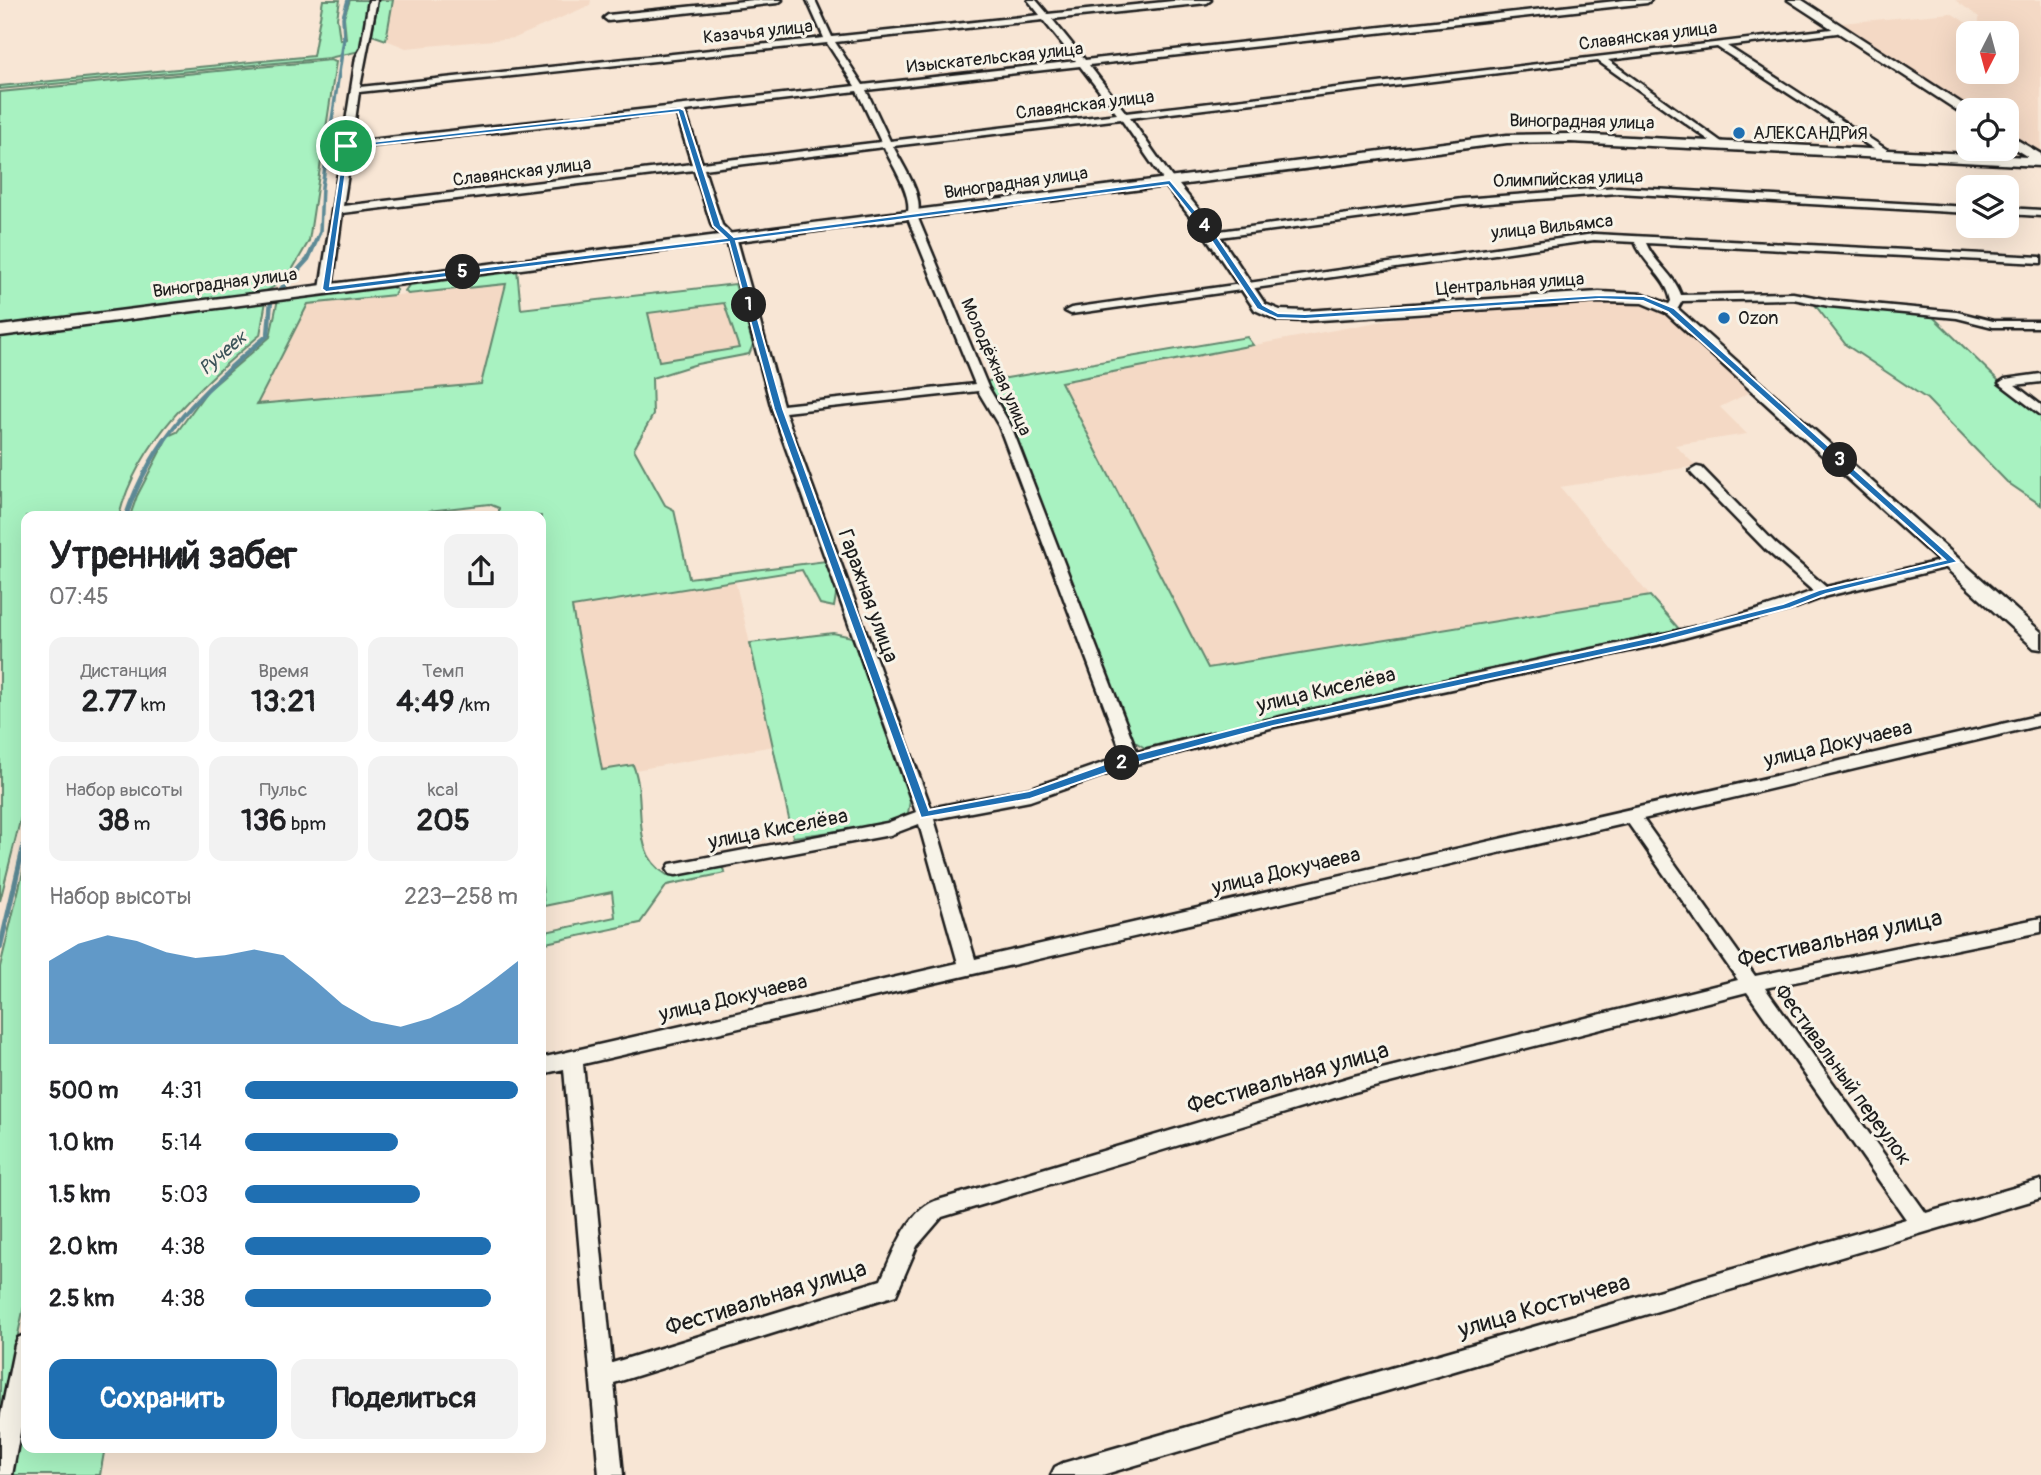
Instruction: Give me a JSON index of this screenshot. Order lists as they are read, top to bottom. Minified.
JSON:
{"streets":{"street":["Казачья улица","Славянская улица","Изыскательская улица","Виноградная улица","Олимпийская улица","улица Вильямса","Центральная улица","Молодёжная улица","Гаражная улица","улица Киселёва","улица Докучаева","Фестивальная улица","Фестивальный переулок","улица Костычева"]},"crossings":[["Казачья улица","Молодёжная улица"],["Славянская улица","Молодёжная улица"],["Славянская улица","Гаражная улица"],["Изыскательская улица","Молодёжная улица"],["Изыскательская улица","Гаражная улица"],["Виноградная улица","Центральная улица"],["Виноградная улица","Молодёжная улица"],["Виноградная улица","Гаражная улица"],["Олимпийская улица","Центральная улица"],["улица Вильямса","Центральная улица"],["Центральная улица","улица Киселёва"],["Молодёжная улица","улица Киселёва"],["Гаражная улица","улица Киселёва"],["Гаражная улица","улица Докучаева"],["улица Докучаева","Фестивальный переулок"],["Фестивальная улица","Фестивальный переулок"],["Фестивальный переулок","улица Костычева"]],"water":["Ручеек"],"places":["АЛЕКСАНДРиЯ","Ozon"],"north":"bottom","page":{"pins":["4","5","1","3","2"],"heading":["Утренний забег","07:45"],"stats":[["Дистанция","2.77 km"],["Время","13:21"],["Темп","4:49 /km"],["Набор высоты","38 m"],["Пульс","136 bpm"],["kcal","205"]],"chart":["Набор высоты","223–258 m"],"list":[{"name":"500 m","note":"4:31"},{"name":"1.0 km","note":"5:14"},{"name":"1.5 km","note":"5:03"},{"name":"2.0 km","note":"4:38"},{"name":"2.5 km","note":"4:38"}],"buttons":["Сохранить","Поделиться"]}}
